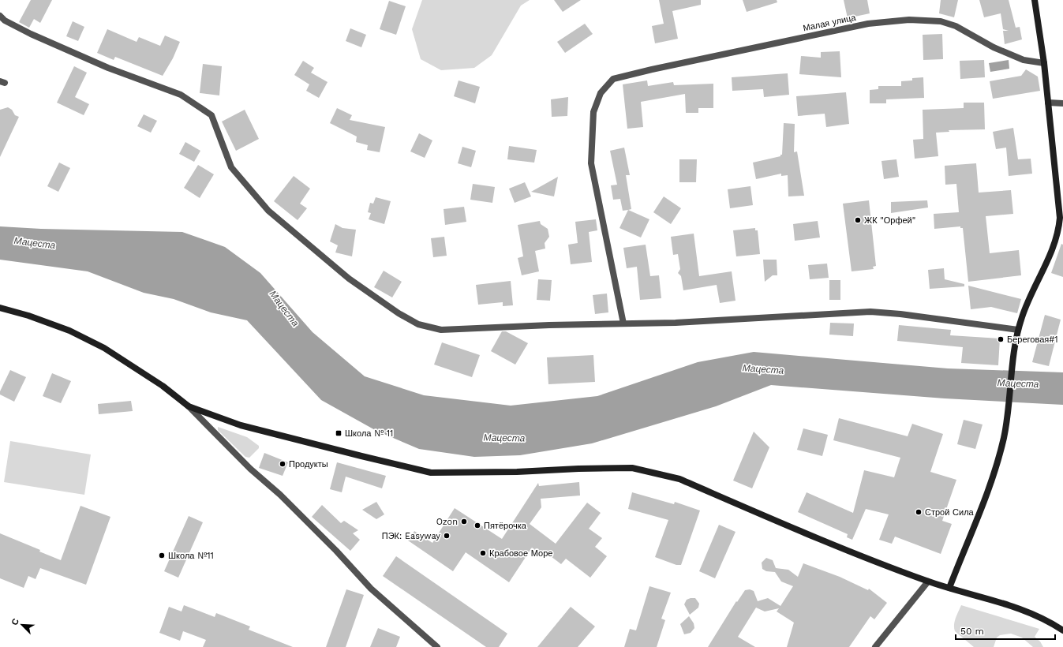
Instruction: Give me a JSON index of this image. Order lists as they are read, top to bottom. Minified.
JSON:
{"streets":{"street":["Малая улица"]},"water":["Мацеста"],"places":{"other":["ЖК \"Орфей\"","Береговая#1","Продукты","Строй Сила","Ozon","Пятёрочка","ПЭК: Easyway","Крабовое Море","Школа №11"],"transit":["Школа № 11"]},"scale_bar":"50 m","north":"top left"}
